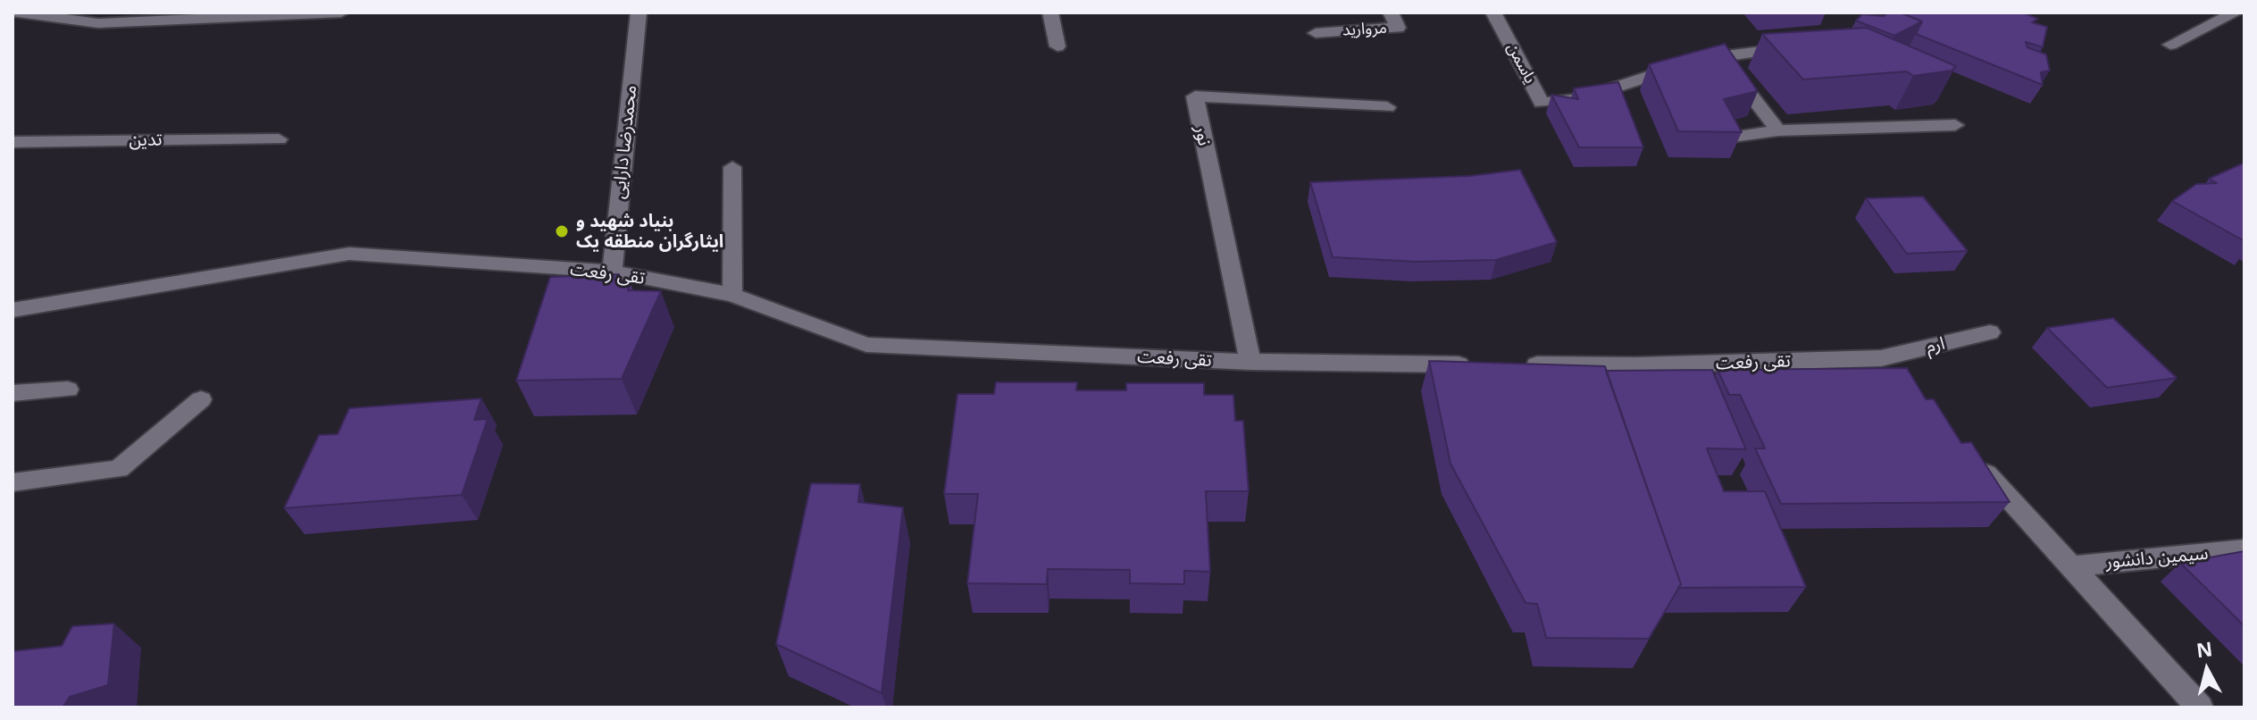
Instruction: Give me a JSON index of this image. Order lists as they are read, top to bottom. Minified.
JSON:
{"streets":{"street":["مروارید","یاسمن","نور","تدین","محمدرضا دارایی","تقی رفعت","ارم","سیمین دانشور"]},"crossings":[["نور","تقی رفعت"],["محمدرضا دارایی","تقی رفعت"],["تقی رفعت","ارم"]],"places":["بنیاد شهید و ایثارگران منطقه یک"],"north":"top"}
